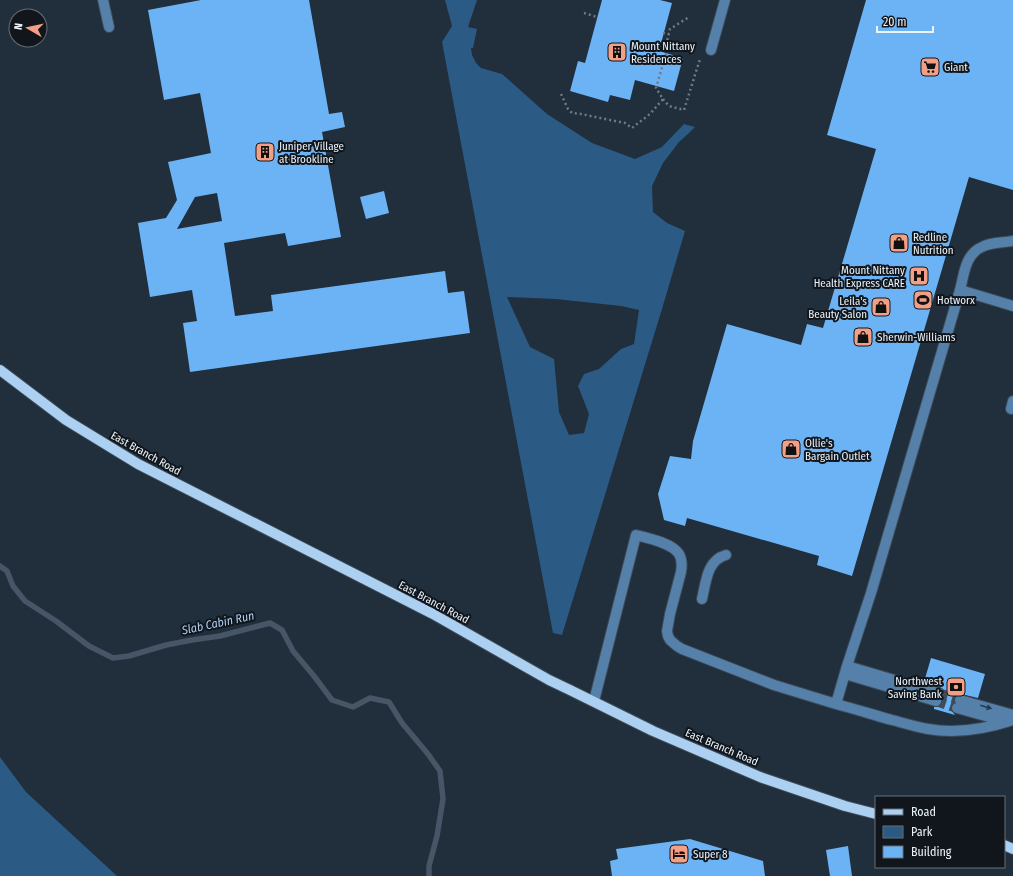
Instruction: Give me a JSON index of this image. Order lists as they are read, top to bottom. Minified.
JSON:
{"streets":{"main road":["East Branch Road"]},"water":["Slab Cabin Run"],"places":{"building":["Mount Nittany Residences","Juniper Village at Brookline"],"supermarket":["Giant"],"shop":["Redline Nutrition","Leila's Beauty Salon","Sherwin-Williams","Ollie's Bargain Outlet"],"hospital":["Mount Nittany Health Express CARE"],"sports":["Hotworx"],"bank":["Northwest Saving Bank"],"hotel":["Super 8"]},"legend":["Road","Park","Building"],"scale_bar":"20 m","north":"left"}
